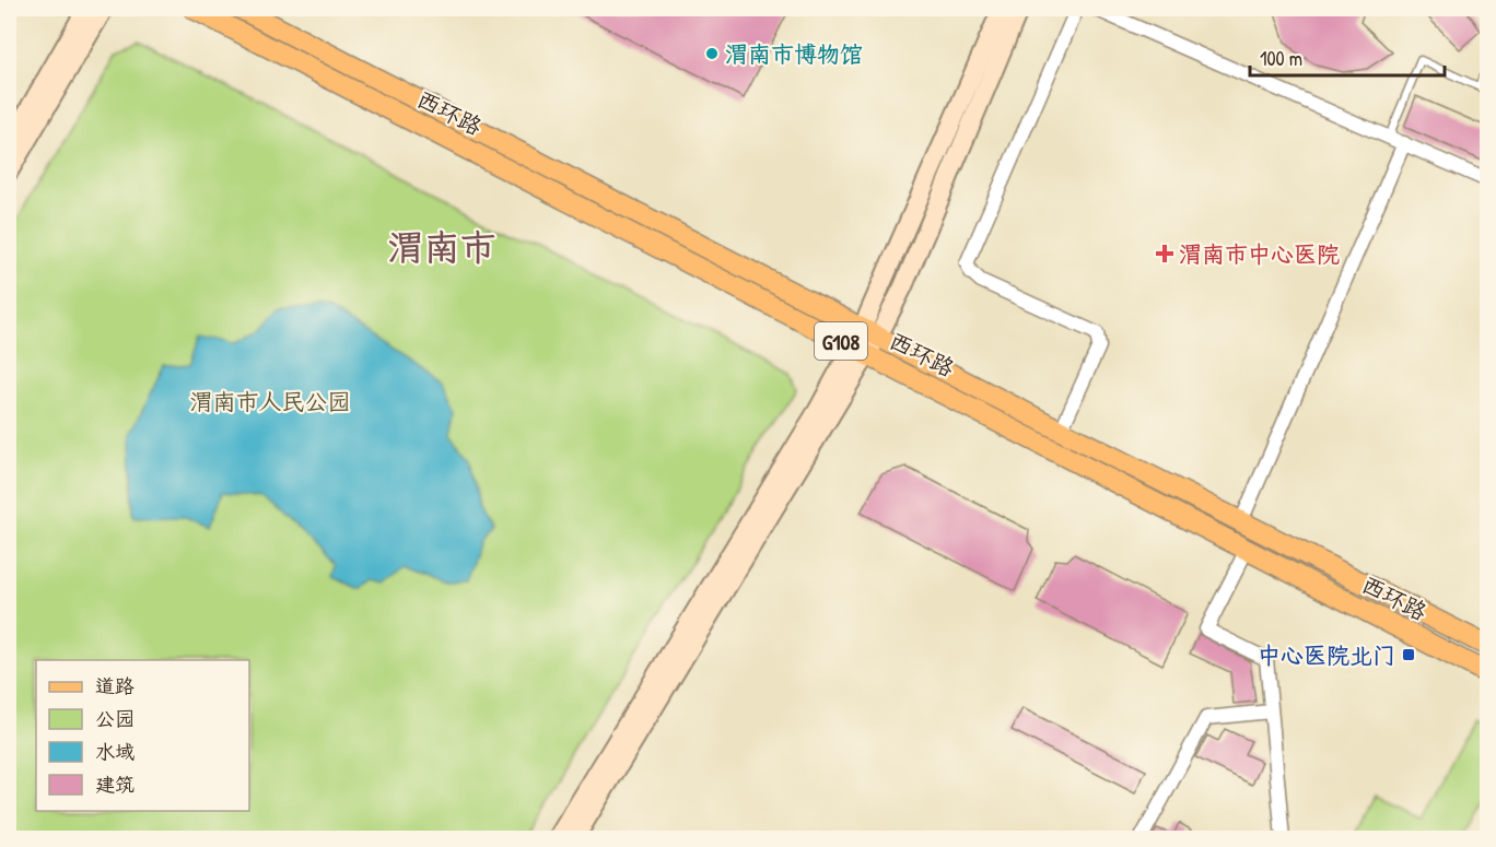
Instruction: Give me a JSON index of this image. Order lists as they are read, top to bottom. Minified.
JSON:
{"streets":{"main road":["西环路","G108"]},"districts":["渭南市"],"parks":["渭南市人民公园"],"places":{"other":["渭南市博物馆"],"health":["渭南市中心医院"],"transit":["中心医院北门"]},"legend":["道路","公园","水域","建筑"],"scale_bar":"100 m"}
